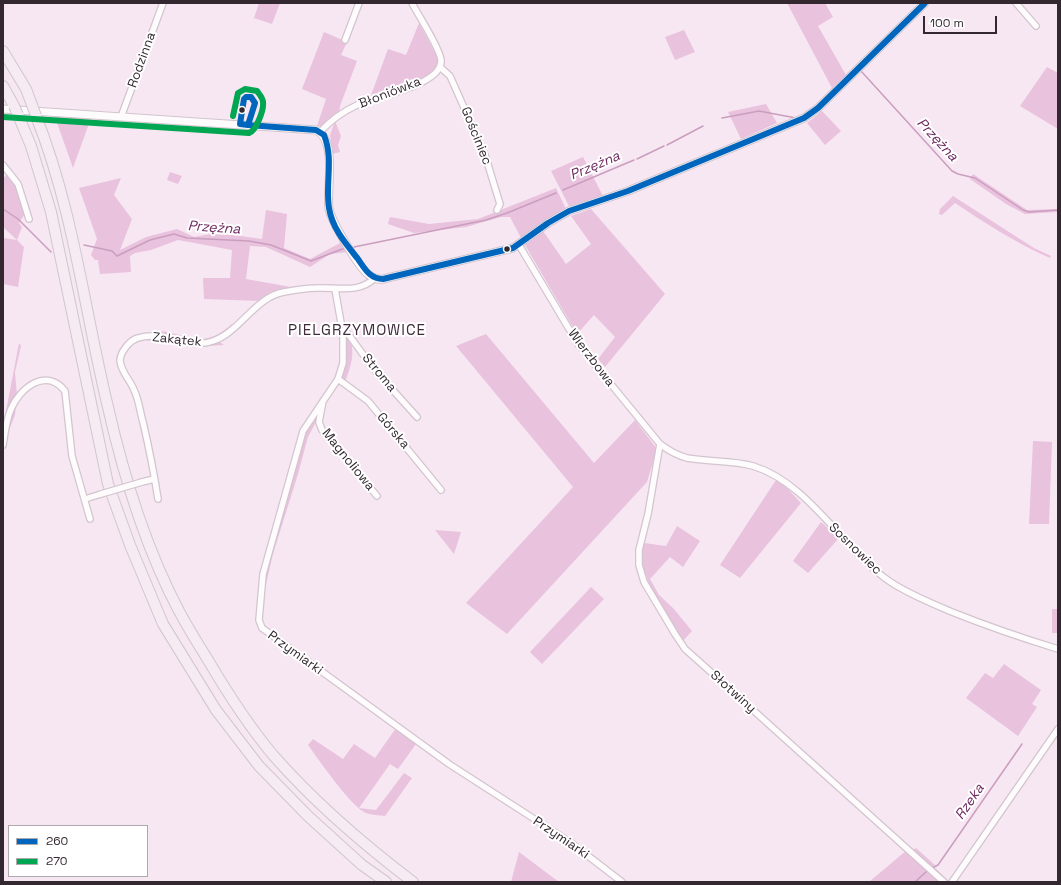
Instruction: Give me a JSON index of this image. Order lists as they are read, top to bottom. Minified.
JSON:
{"streets":{"street":["Rodzinna","Błoniówka","Gościniec","Zakątek","Wierzbowa","Stroma","Górska","Magnoliowa","Sosnowiec","Przymiarki","Słotwiny"]},"crossings":[["Błoniówka","Gościniec"],["Zakątek","Przymiarki"],["Wierzbowa","Sosnowiec"],["Wierzbowa","Słotwiny"],["Stroma","Przymiarki"],["Górska","Przymiarki"],["Magnoliowa","Przymiarki"],["Sosnowiec","Słotwiny"]],"districts":["PIELGRZYMOWICE"],"water":["Przężna","Rzeka"],"lines":["transit line 260","transit line 270"],"legend":["260","270"],"scale_bar":"100 m"}
